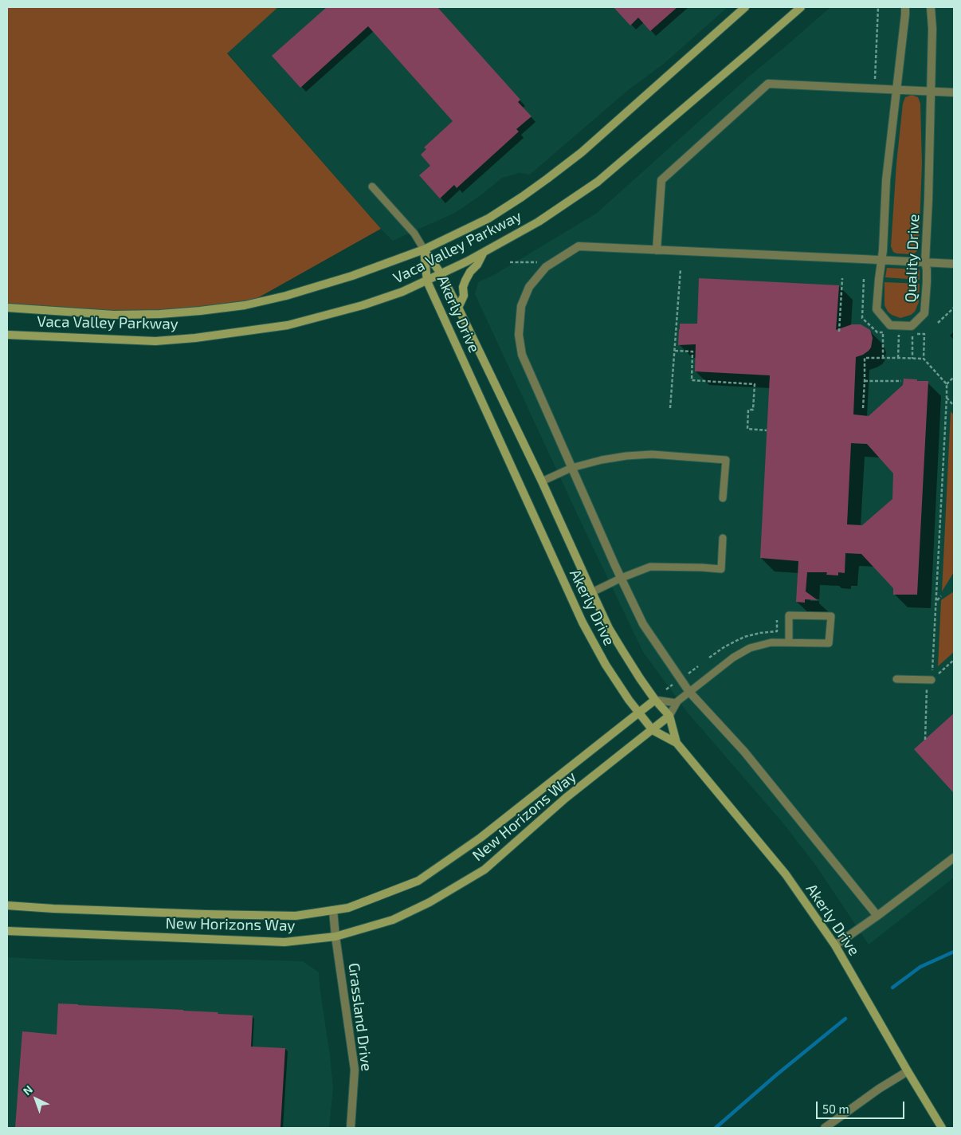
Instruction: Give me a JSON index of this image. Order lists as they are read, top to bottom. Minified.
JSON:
{"streets":{"street":["Vaca Valley Parkway","Quality Drive","Akerly Drive","New Horizons Way","Grassland Drive"]},"crossings":[["Vaca Valley Parkway","Akerly Drive"],["Akerly Drive","New Horizons Way"],["New Horizons Way","Grassland Drive"]],"scale_bar":"50 m","north":"top left"}
